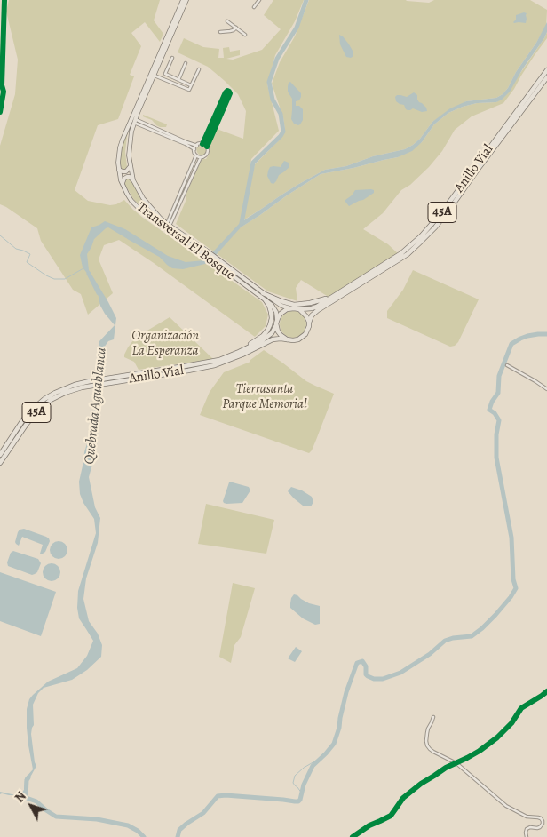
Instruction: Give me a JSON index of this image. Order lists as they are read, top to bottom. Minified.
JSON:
{"streets":{"highway":["Anillo Víal","45A"],"main road":["Transversal El Bosque"]},"crossings":[["Anillo Víal","Transversal El Bosque"]],"water":["Quebrada Aguablanca"],"parks":["Organización La Esperanza","Tierrasanta Parque Memorial"],"north":"top left"}
